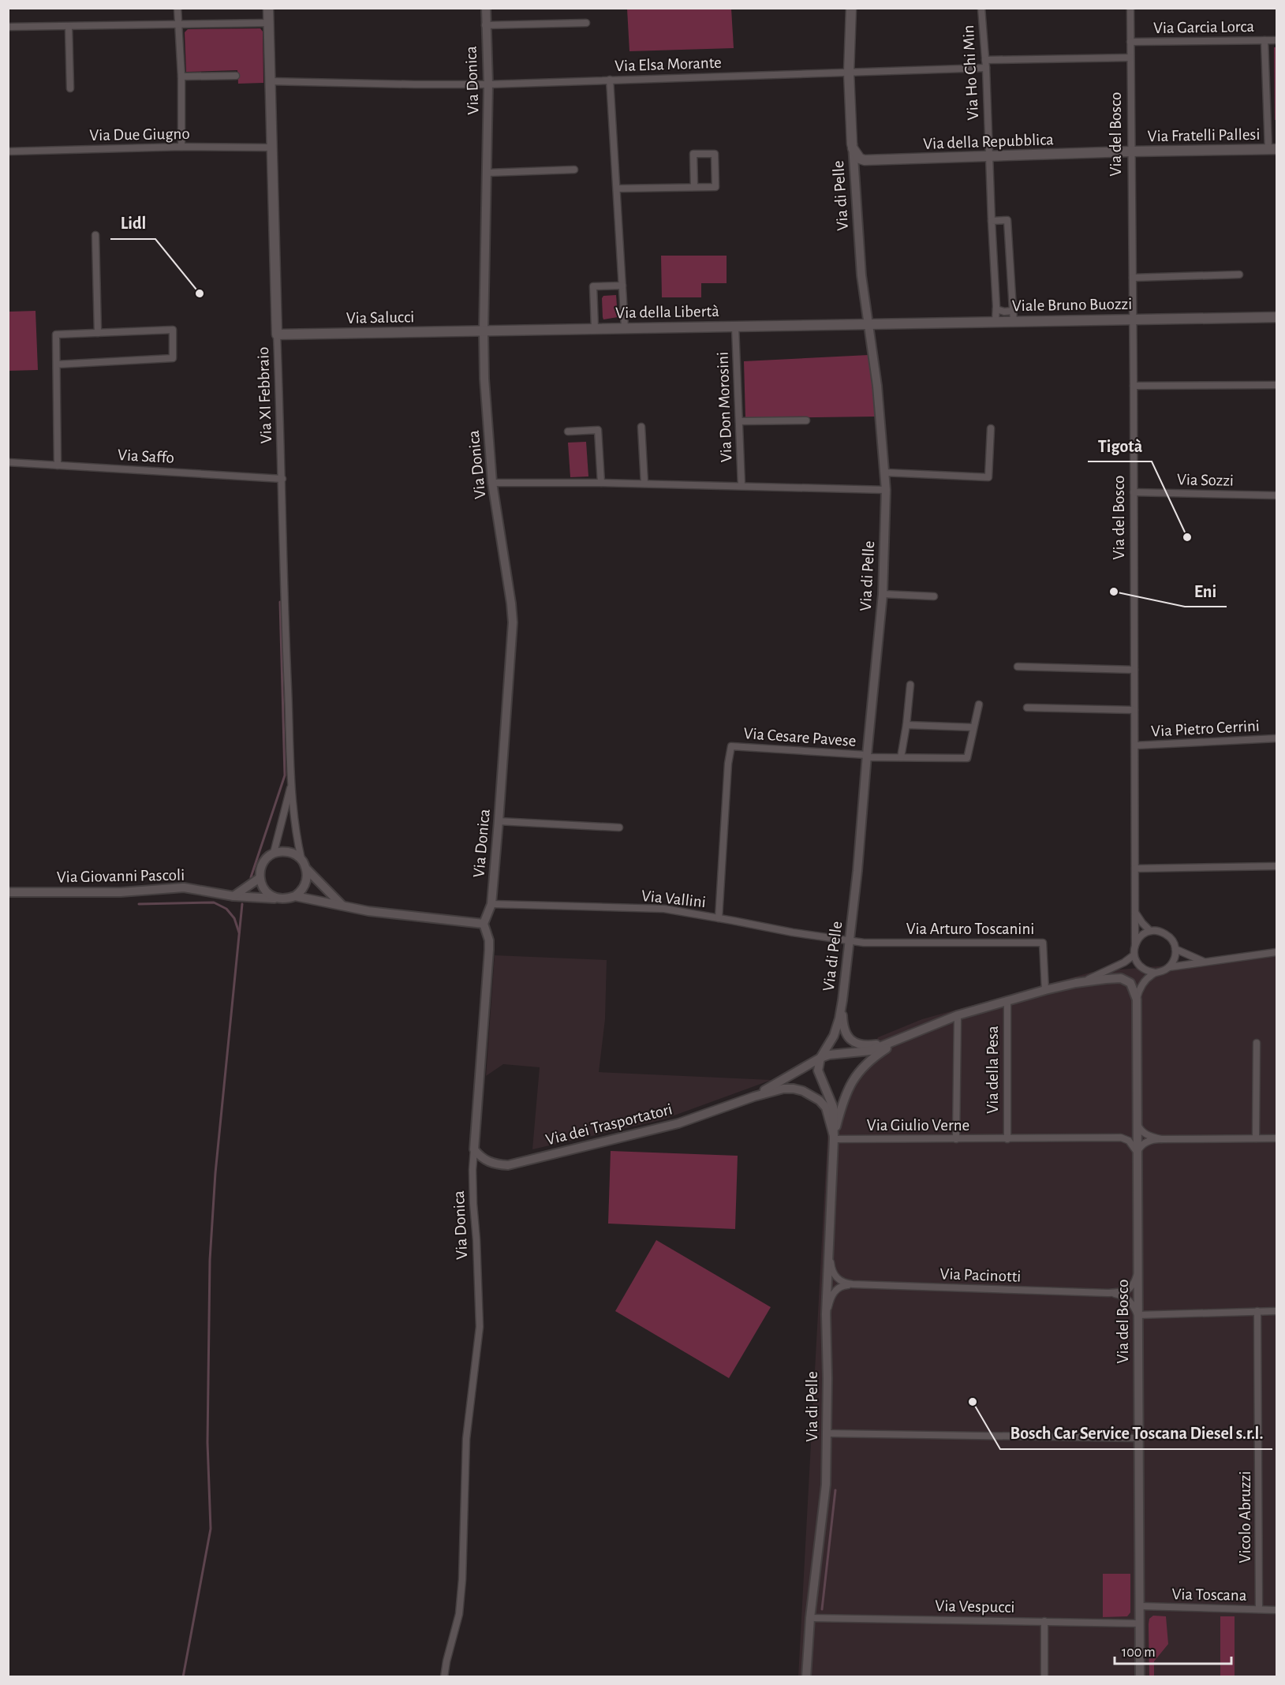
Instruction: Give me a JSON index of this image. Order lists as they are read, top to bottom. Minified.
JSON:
{"streets":{"main road":["Via Fratelli Pallesi","Via della Repubblica","Via di Pelle","Viale Bruno Buozzi","Via della Libertà","Via Salucci","Via XI Febbraio"],"street":["Via Garcia Lorca","Via Elsa Morante","Via Ho Chi Min","Via Donica","Via Due Giugno","Via del Bosco","Via Don Morosini","Via Saffo","Via Sozzi","Via Pietro Cerrini","Via Cesare Pavese","Via Giovanni Pascoli","Via Vallini","Via Arturo Toscanini","Via della Pesa","Via dei Trasportatori","Via Giulio Verne","Via Pacinotti","Vicolo Abruzzi","Via Toscana","Via Vespucci"]},"crossings":[["Via Garcia Lorca","Via del Bosco"],["Via Elsa Morante","Via Ho Chi Min"],["Via Elsa Morante","Via Donica"],["Via Elsa Morante","Via di Pelle"],["Via Elsa Morante","Via XI Febbraio"],["Via Ho Chi Min","Via della Repubblica"],["Via Ho Chi Min","Viale Bruno Buozzi"],["Via Donica","Via della Libertà"],["Via Donica","Via Salucci"],["Via Donica","Via Giovanni Pascoli"],["Via Donica","Via Vallini"],["Via Donica","Via dei Trasportatori"],["Via Due Giugno","Via XI Febbraio"],["Via del Bosco","Via Fratelli Pallesi"],["Via del Bosco","Via della Repubblica"],["Via del Bosco","Viale Bruno Buozzi"],["Via del Bosco","Via Sozzi"],["Via del Bosco","Via Pietro Cerrini"],["Via del Bosco","Via della Pesa"],["Via del Bosco","Via Giulio Verne"],["Via del Bosco","Via Pacinotti"],["Via del Bosco","Via Toscana"],["Via del Bosco","Via Vespucci"],["Via Fratelli Pallesi","Via della Repubblica"],["Via della Repubblica","Via di Pelle"],["Via di Pelle","Viale Bruno Buozzi"],["Via di Pelle","Via della Libertà"],["Via di Pelle","Via Cesare Pavese"],["Via di Pelle","Via Vallini"],["Via di Pelle","Via Arturo Toscanini"],["Via di Pelle","Via della Pesa"],["Via di Pelle","Via dei Trasportatori"],["Via di Pelle","Via Giulio Verne"],["Via di Pelle","Via Pacinotti"],["Via di Pelle","Via Vespucci"],["Viale Bruno Buozzi","Via della Libertà"],["Via della Libertà","Via Salucci"],["Via della Libertà","Via Don Morosini"],["Via Salucci","Via XI Febbraio"],["Via XI Febbraio","Via Saffo"],["Via XI Febbraio","Via Giovanni Pascoli"],["Via Cesare Pavese","Via Vallini"],["Via Vallini","Via Arturo Toscanini"],["Via Arturo Toscanini","Via della Pesa"],["Via della Pesa","Via dei Trasportatori"],["Via della Pesa","Via Giulio Verne"],["Via dei Trasportatori","Via Giulio Verne"],["Vicolo Abruzzi","Via Toscana"]],"places":["Lidl","Tigotà","Eni","Bosch Car Service Toscana Diesel s.r.l."],"scale_bar":"100 m"}
